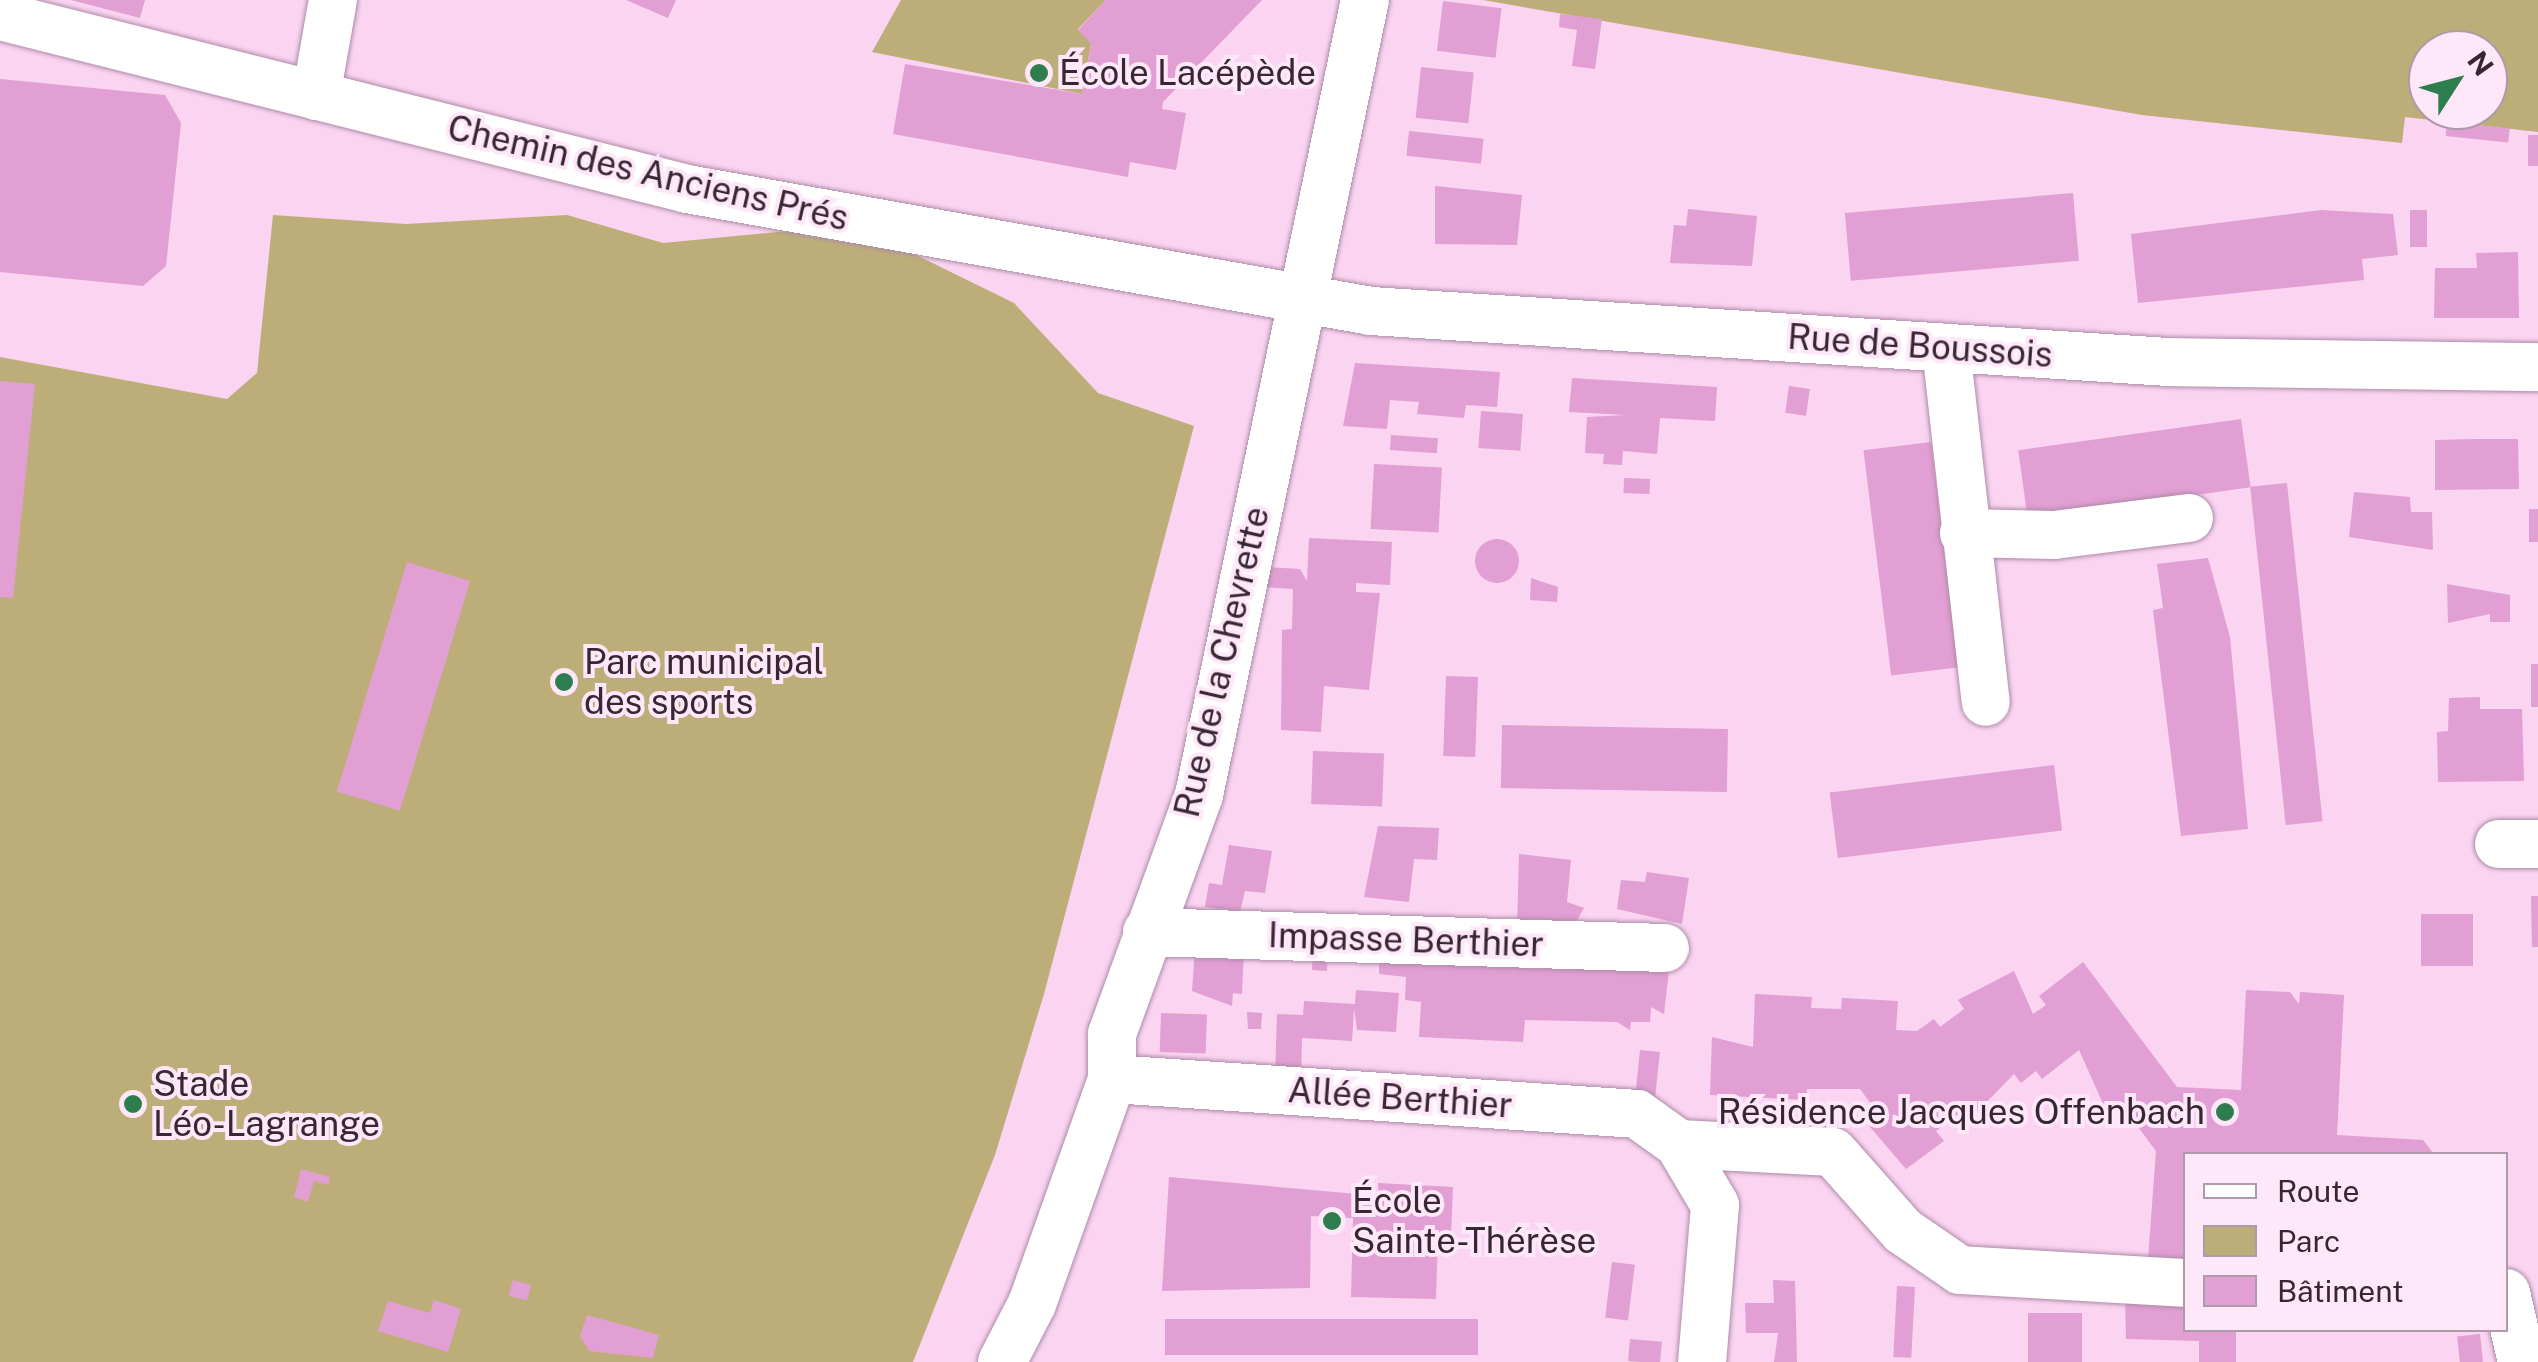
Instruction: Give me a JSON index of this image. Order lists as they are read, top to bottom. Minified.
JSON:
{"streets":{"street":["Chemin des Anciens Prés","Rue de Boussois","Rue de la Chevrette","Impasse Berthier","Allée Berthier"]},"crossings":[["Chemin des Anciens Prés","Rue de Boussois"],["Chemin des Anciens Prés","Rue de la Chevrette"],["Rue de Boussois","Rue de la Chevrette"],["Rue de la Chevrette","Impasse Berthier"],["Rue de la Chevrette","Allée Berthier"]],"places":["École Lacépède","Parc municipal des sports","Stade Léo-Lagrange","Résidence Jacques Offenbach","École Sainte-Thérèse"],"legend":["Route","Parc","Bâtiment"],"north":"top right"}
